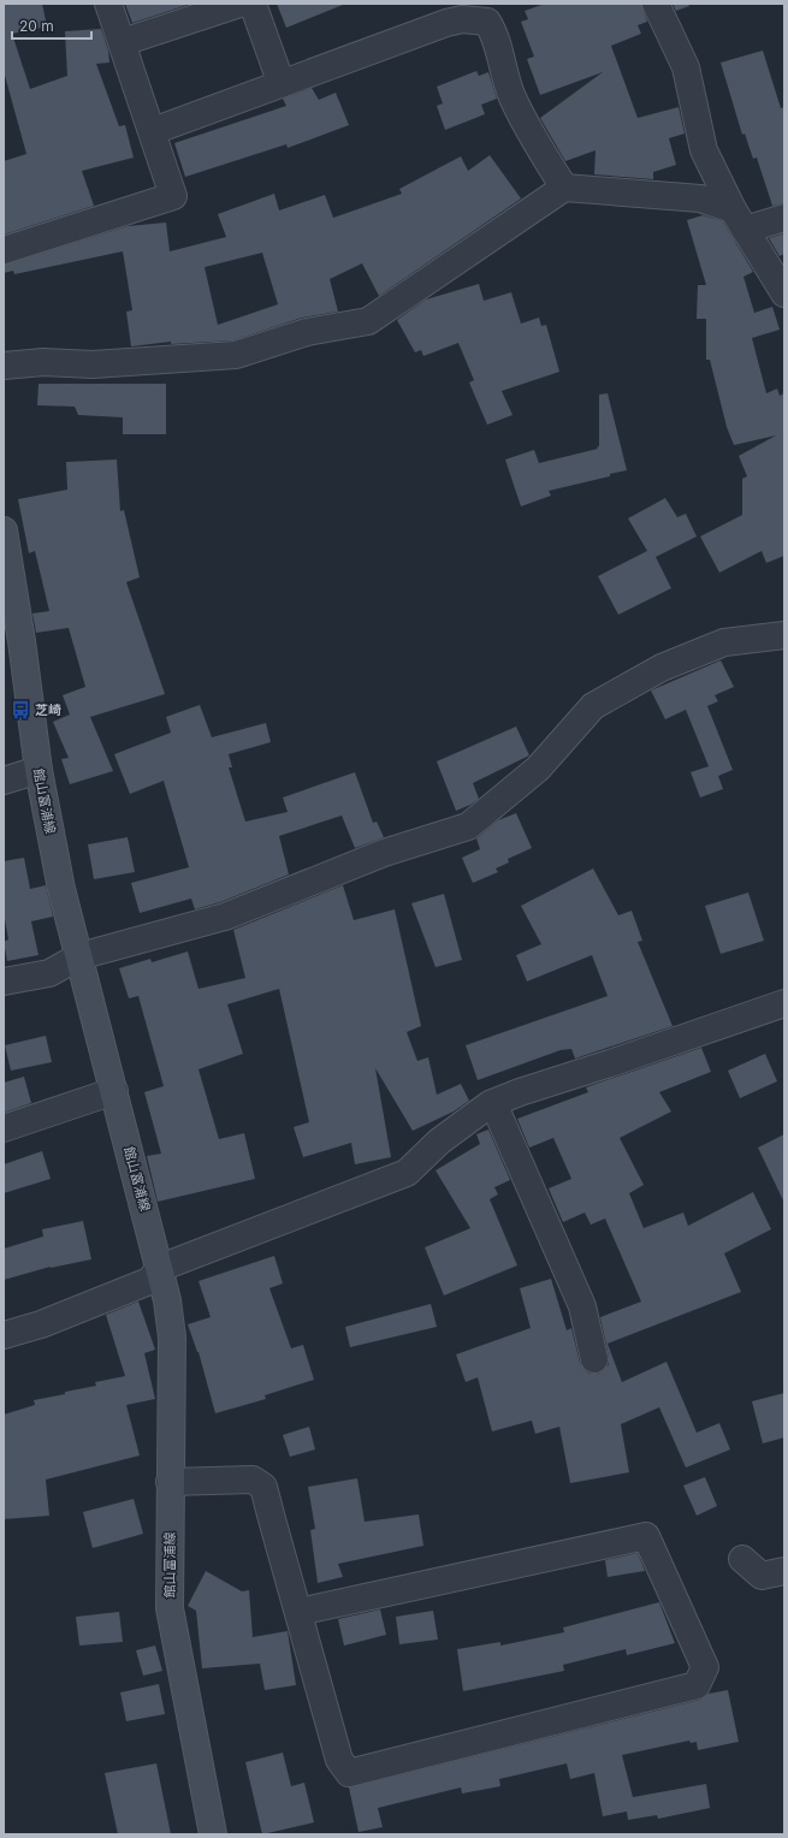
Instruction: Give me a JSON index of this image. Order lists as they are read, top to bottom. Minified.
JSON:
{"streets":{"main road":["館山富浦線"]},"places":{"bus stop":["芝崎"]},"scale_bar":"20 m"}
